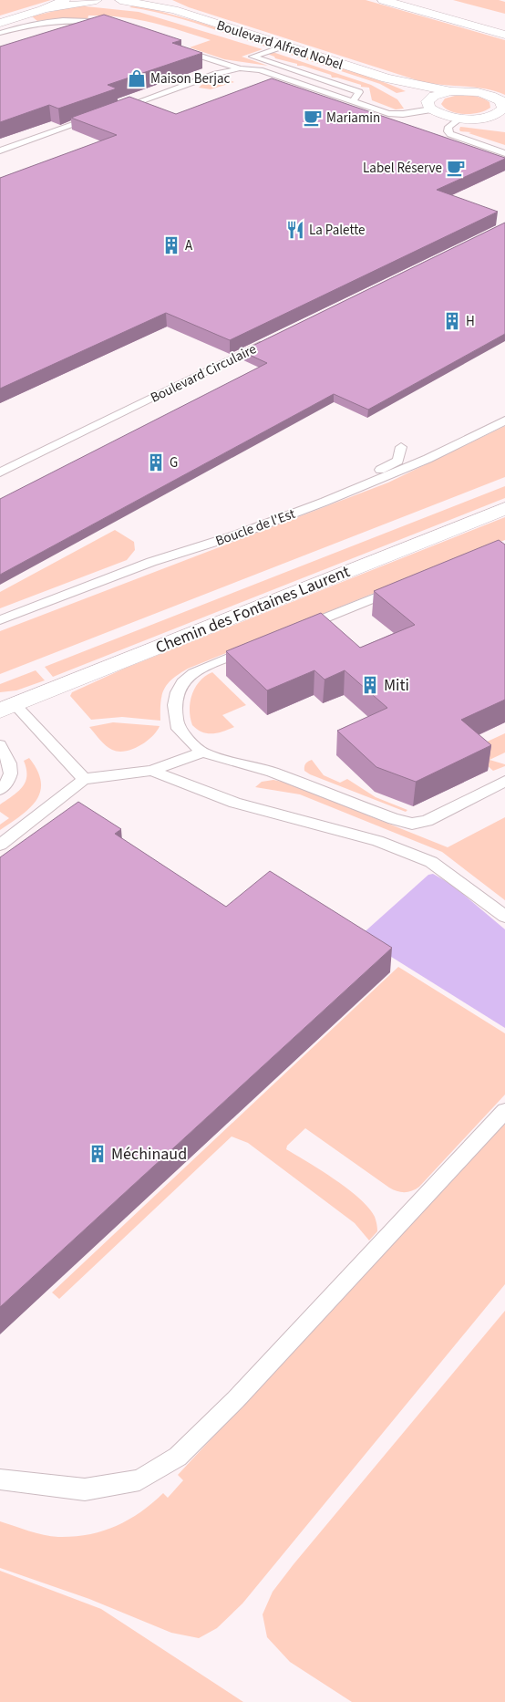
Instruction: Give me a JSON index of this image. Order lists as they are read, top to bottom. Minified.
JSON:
{"streets":{"main road":["Boulevard Alfred Nobel","Chemin des Fontaines Laurent"],"lane":["Boulevard Circulaire","Boucle de l'Est"]},"places":{"shop":["Maison Berjac"],"cafe":["Mariamin","Label Réserve"],"restaurant":["La Palette"],"building":["A","H","G","Miti","Méchinaud"]}}
